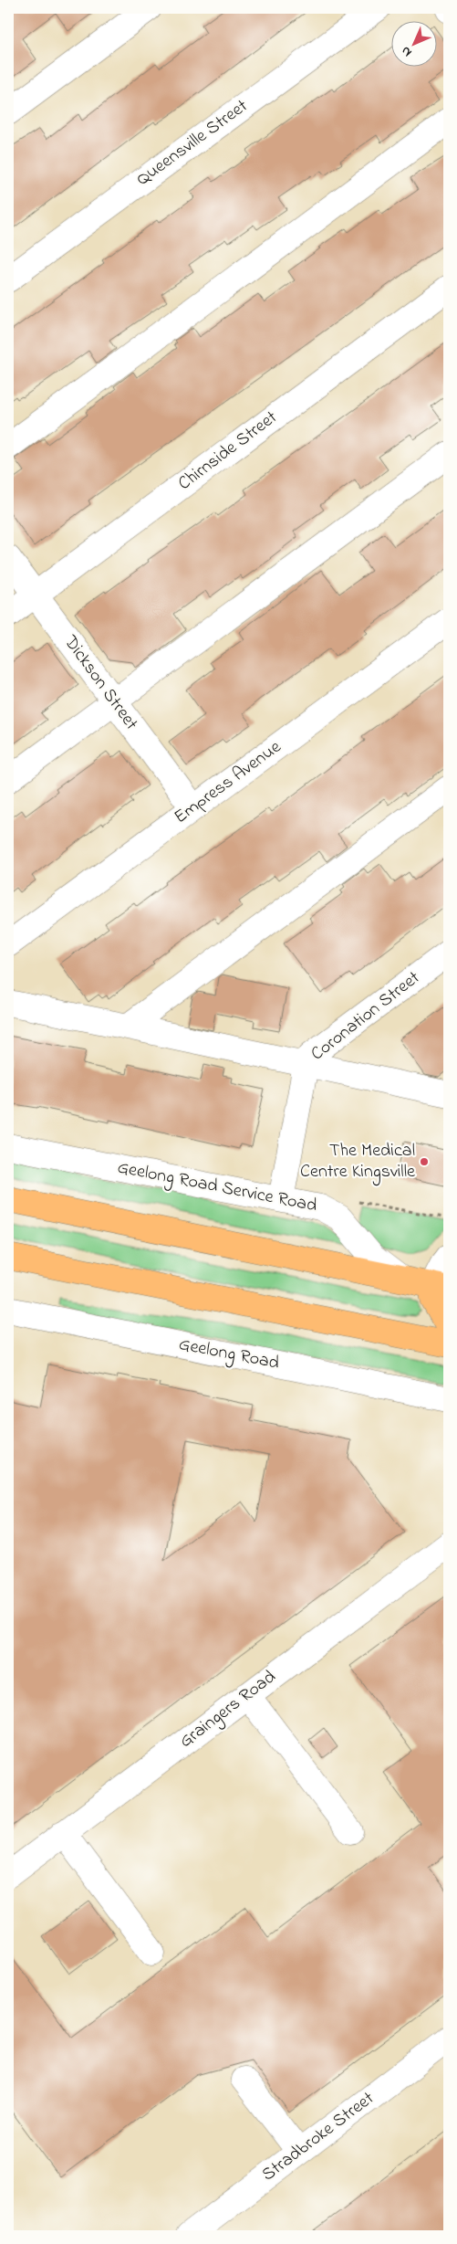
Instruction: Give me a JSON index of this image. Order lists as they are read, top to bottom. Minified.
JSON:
{"streets":{"street":["Queensville Street","Chirnside Street","Dickson Street","Empress Avenue","Coronation Street","Geelong Road Service Road","Geelong Road","Graingers Road","Stradbroke Street"]},"crossings":[["Chirnside Street","Dickson Street"],["Dickson Street","Empress Avenue"],["Coronation Street","Geelong Road Service Road"]],"places":["The Medical Centre Kingsville"],"north":"bottom left"}
